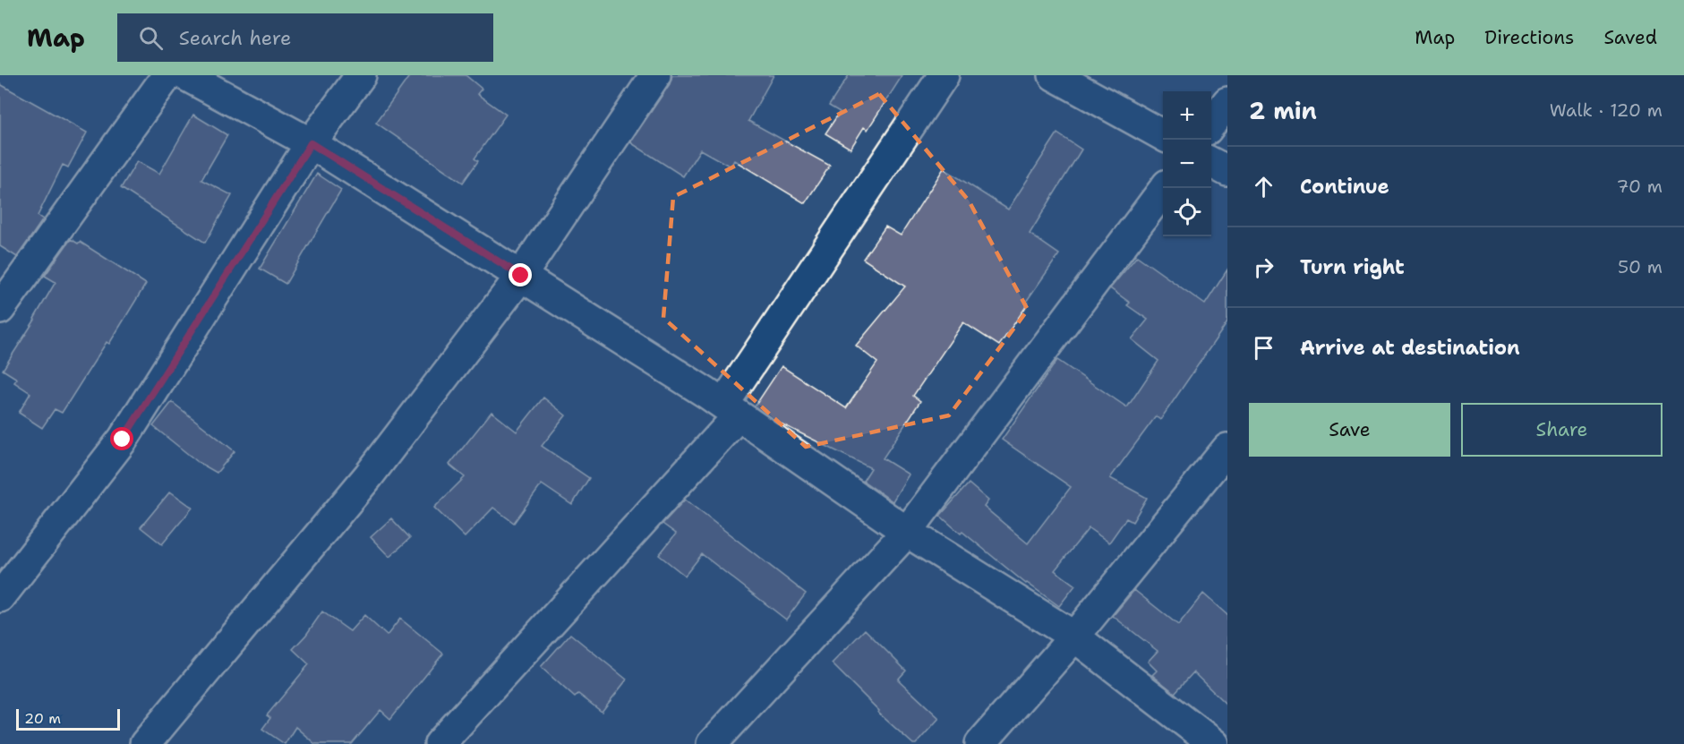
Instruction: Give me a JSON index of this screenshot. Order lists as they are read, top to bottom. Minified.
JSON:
{"scale_bar":"20 m","page":{"header":"Map","search":"Search here","nav":["Map","Directions","Saved"],"heading":["2 min","Walk · 120 m"],"map_buttons":["+","−"],"list":[["Continue","70 m"],["Turn right","50 m"],"Arrive at destination"],"buttons":["Save","Share"],"scale":"20 m"}}
